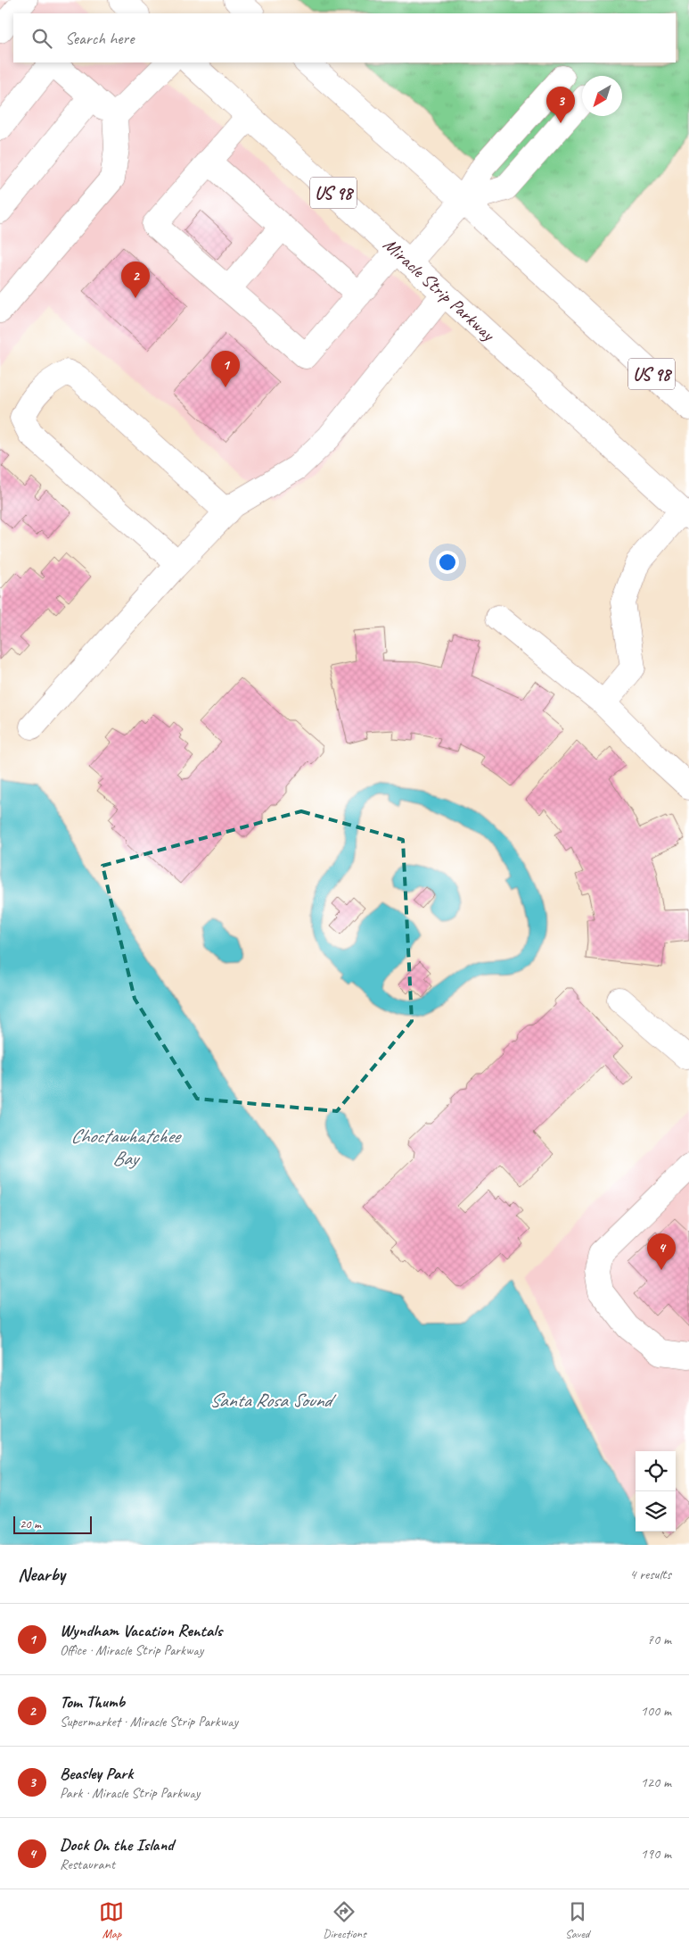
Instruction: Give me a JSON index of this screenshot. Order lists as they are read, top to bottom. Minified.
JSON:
{"streets":{"main road":["US 98","Miracle Strip Parkway"]},"water":["Choctawhatchee Bay","Santa Rosa Sound"],"scale_bar":"20 m","north":"bottom left","page":{"search":"Search here","pins":["3","2","1","4"],"scale":"20 m","heading":["Nearby","4 results"],"list":[{"mark":"1","name":"Wyndham Vacation Rentals","note":"Office · Miracle Strip Parkway","value":"70 m"},{"mark":"2","name":"Tom Thumb","note":"Supermarket · Miracle Strip Parkway","value":"100 m"},{"mark":"3","name":"Beasley Park","note":"Park · Miracle Strip Parkway","value":"120 m"},{"mark":"4","name":"Dock On the Island","note":"Restaurant","value":"190 m"}],"nav":["Map","Directions","Saved"]}}
